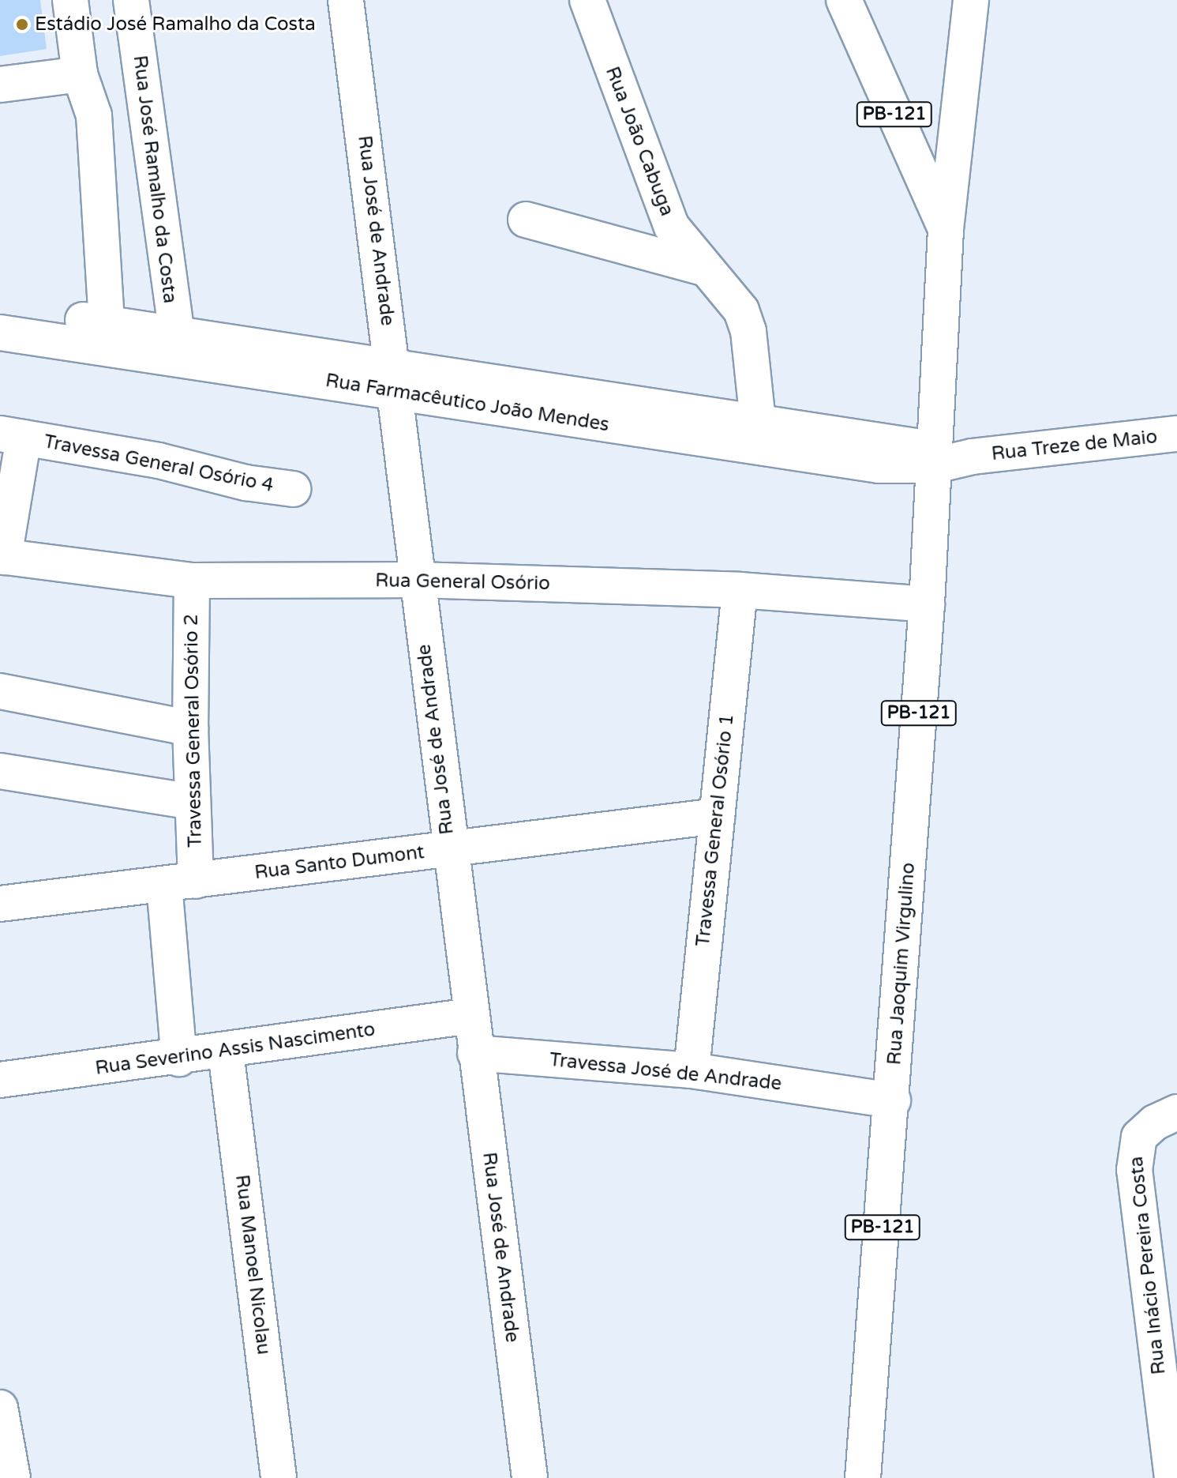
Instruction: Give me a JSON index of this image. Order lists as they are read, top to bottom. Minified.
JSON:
{"streets":{"street":["PB-121","Rua João Cabuga","Rua José Ramalho da Costa","Rua José de Andrade","Rua Farmacêutico João Mendes","Rua Treze de Maio","Travessa General Osório 4","Rua General Osório","Travessa General Osório 2","Travessa General Osório 1","Rua Santo Dumont","Rua Jaoquim Virgulino","Rua Severino Assis Nascimento","Travessa José de Andrade","Rua Manoel Nicolau","Rua Inácio Pereira Costa"]},"crossings":[["PB-121","Rua Farmacêutico João Mendes"],["PB-121","Rua Treze de Maio"],["PB-121","Rua Jaoquim Virgulino"],["Rua João Cabuga","Rua Farmacêutico João Mendes"],["Rua José Ramalho da Costa","Rua Farmacêutico João Mendes"],["Rua José de Andrade","Rua Farmacêutico João Mendes"],["Rua José de Andrade","Rua General Osório"],["Rua José de Andrade","Rua Santo Dumont"],["Rua José de Andrade","Rua Severino Assis Nascimento"],["Rua José de Andrade","Travessa José de Andrade"],["Rua Farmacêutico João Mendes","Rua Treze de Maio"],["Rua Farmacêutico João Mendes","Rua Jaoquim Virgulino"],["Rua Treze de Maio","Rua Jaoquim Virgulino"],["Travessa General Osório 4","Rua General Osório"],["Rua General Osório","Travessa General Osório 2"],["Rua General Osório","Travessa General Osório 1"],["Rua General Osório","Rua Jaoquim Virgulino"],["Travessa General Osório 2","Rua Santo Dumont"],["Travessa General Osório 2","Rua Severino Assis Nascimento"],["Travessa General Osório 1","Rua Santo Dumont"],["Travessa General Osório 1","Travessa José de Andrade"],["Rua Jaoquim Virgulino","Travessa José de Andrade"],["Rua Severino Assis Nascimento","Rua Manoel Nicolau"]],"places":["Estádio José Ramalho da Costa"]}
